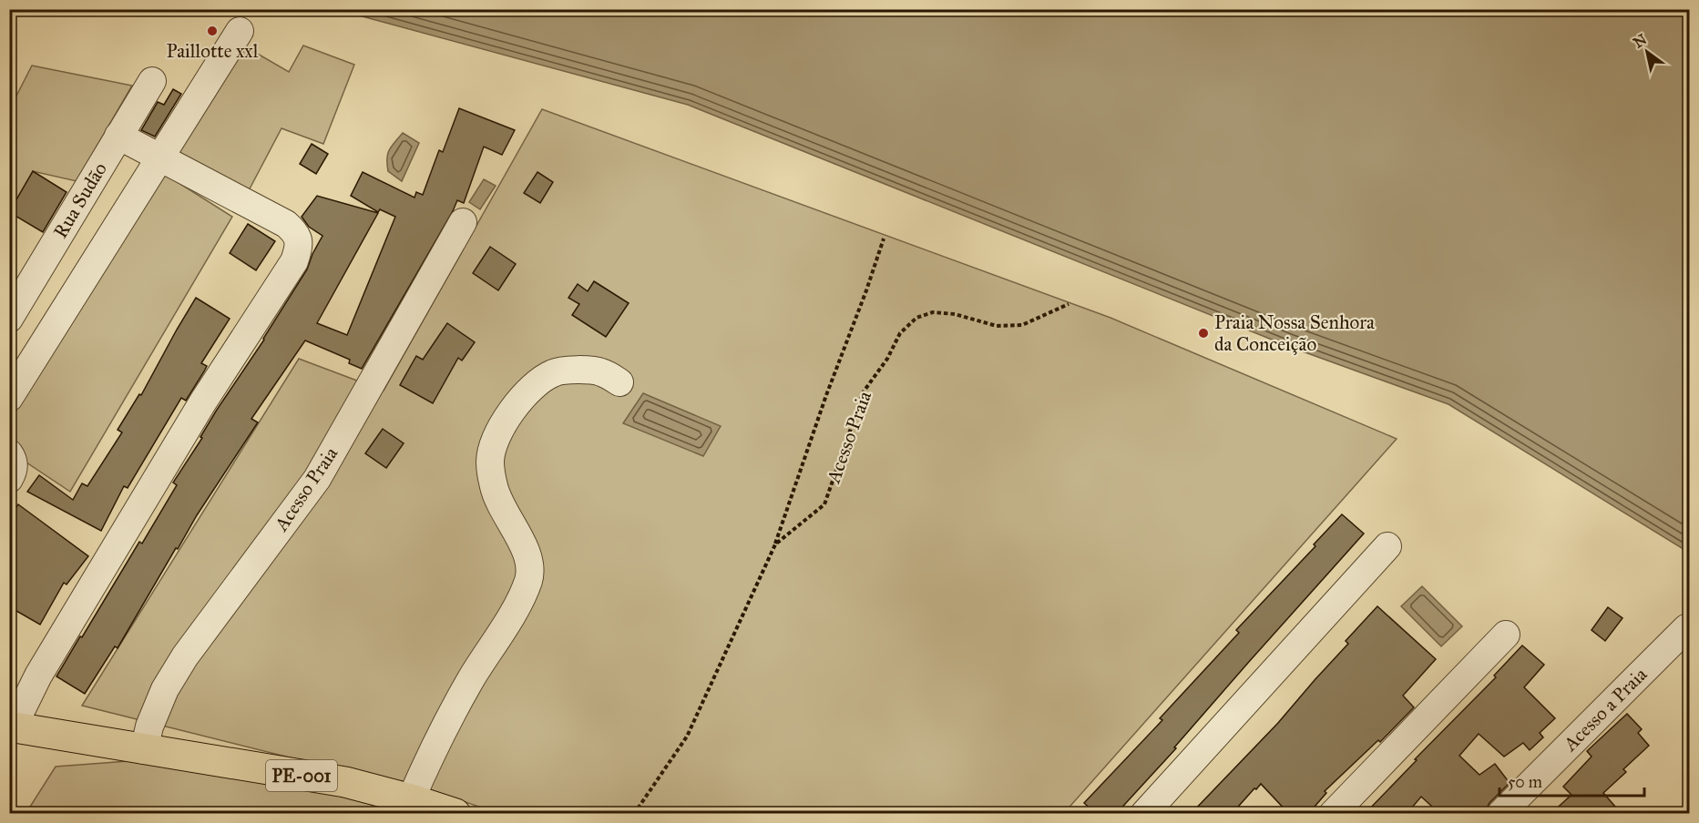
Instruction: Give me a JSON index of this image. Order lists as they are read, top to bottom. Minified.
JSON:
{"streets":{"main road":["PE-001"],"street":["Rua Sudão","Acesso Praia","Acesso a Praia"]},"crossings":[["Acesso Praia","PE-001"]],"places":["Paillotte xxl","Praia Nossa Senhora da Conceição"],"scale_bar":"50 m","north":"top left"}
